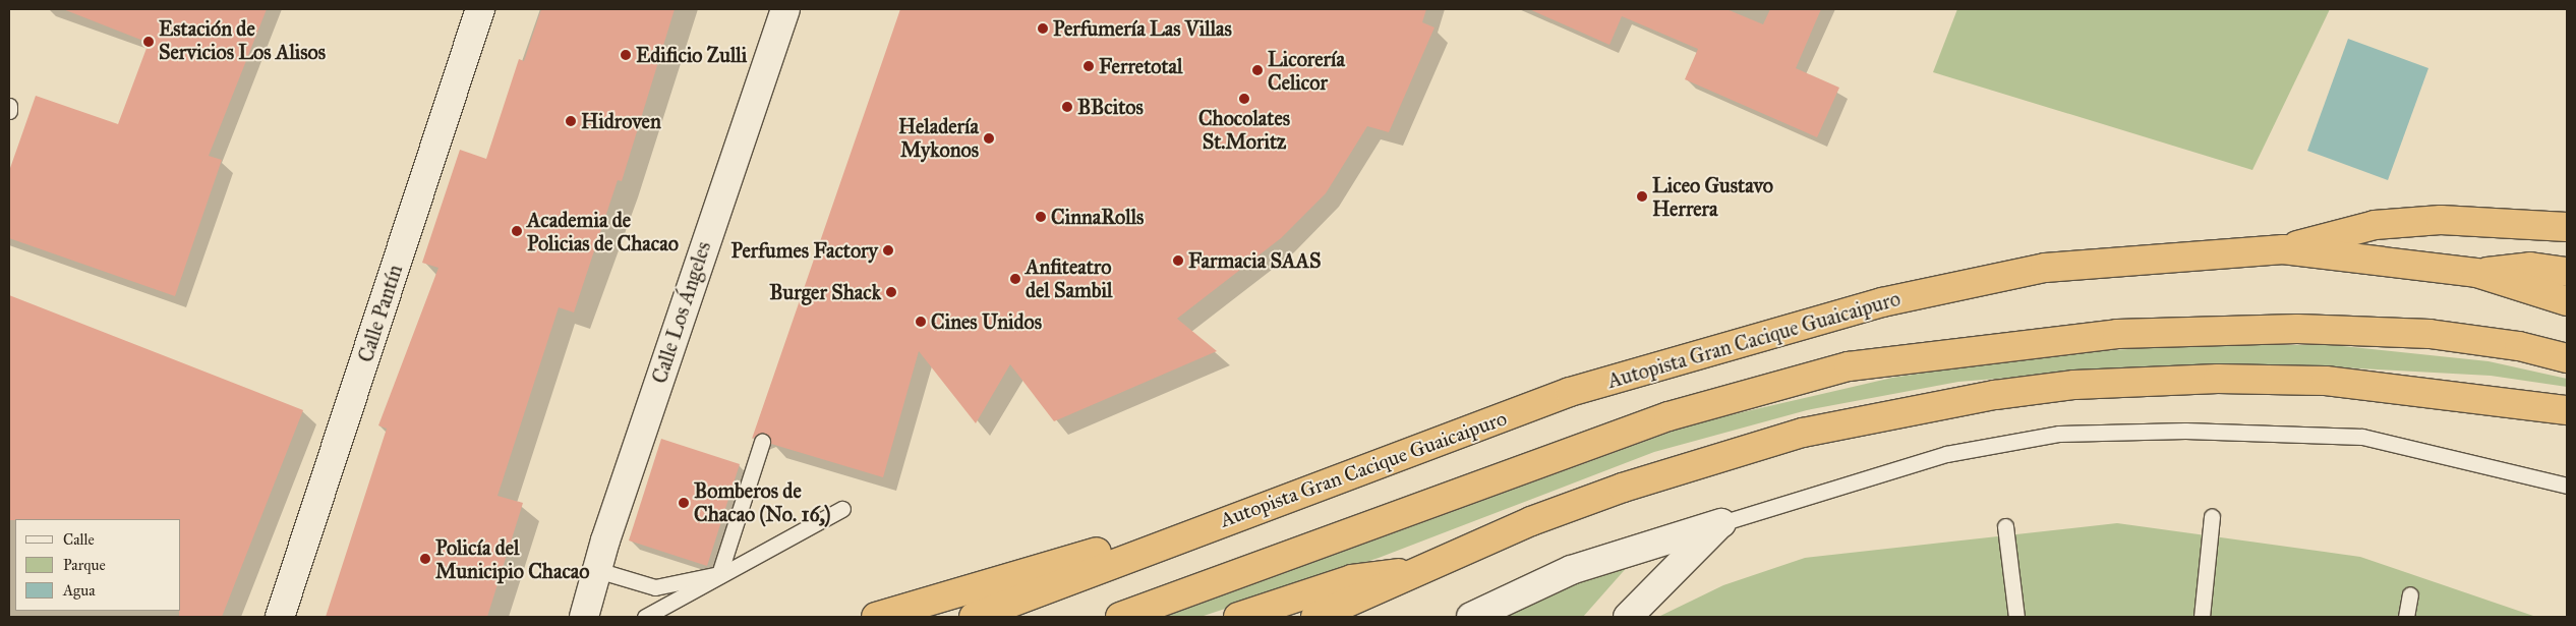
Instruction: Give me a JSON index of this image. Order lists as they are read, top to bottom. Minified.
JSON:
{"streets":{"highway":["Autopista Gran Cacique Guaicaipuro"],"street":["Calle Los Ángeles","Calle Pantín"]},"places":["Perfumería Las Villas","Estación de Servicios Los Alisos","Edificio Zulli","Ferretotal","Licorería Celicor","Chocolates St.Moritz","BBcitos","Hidroven","Heladería Mykonos","Liceo Gustavo Herrera","CinnaRolls","Academia de Policias de Chacao","Perfumes Factory","Farmacia SAAS","Anfiteatro del Sambil","Burger Shack","Cines Unidos","Bomberos de Chacao (No. 16,)","Policía del Municipio Chacao"],"legend":["Calle","Parque","Agua"]}
